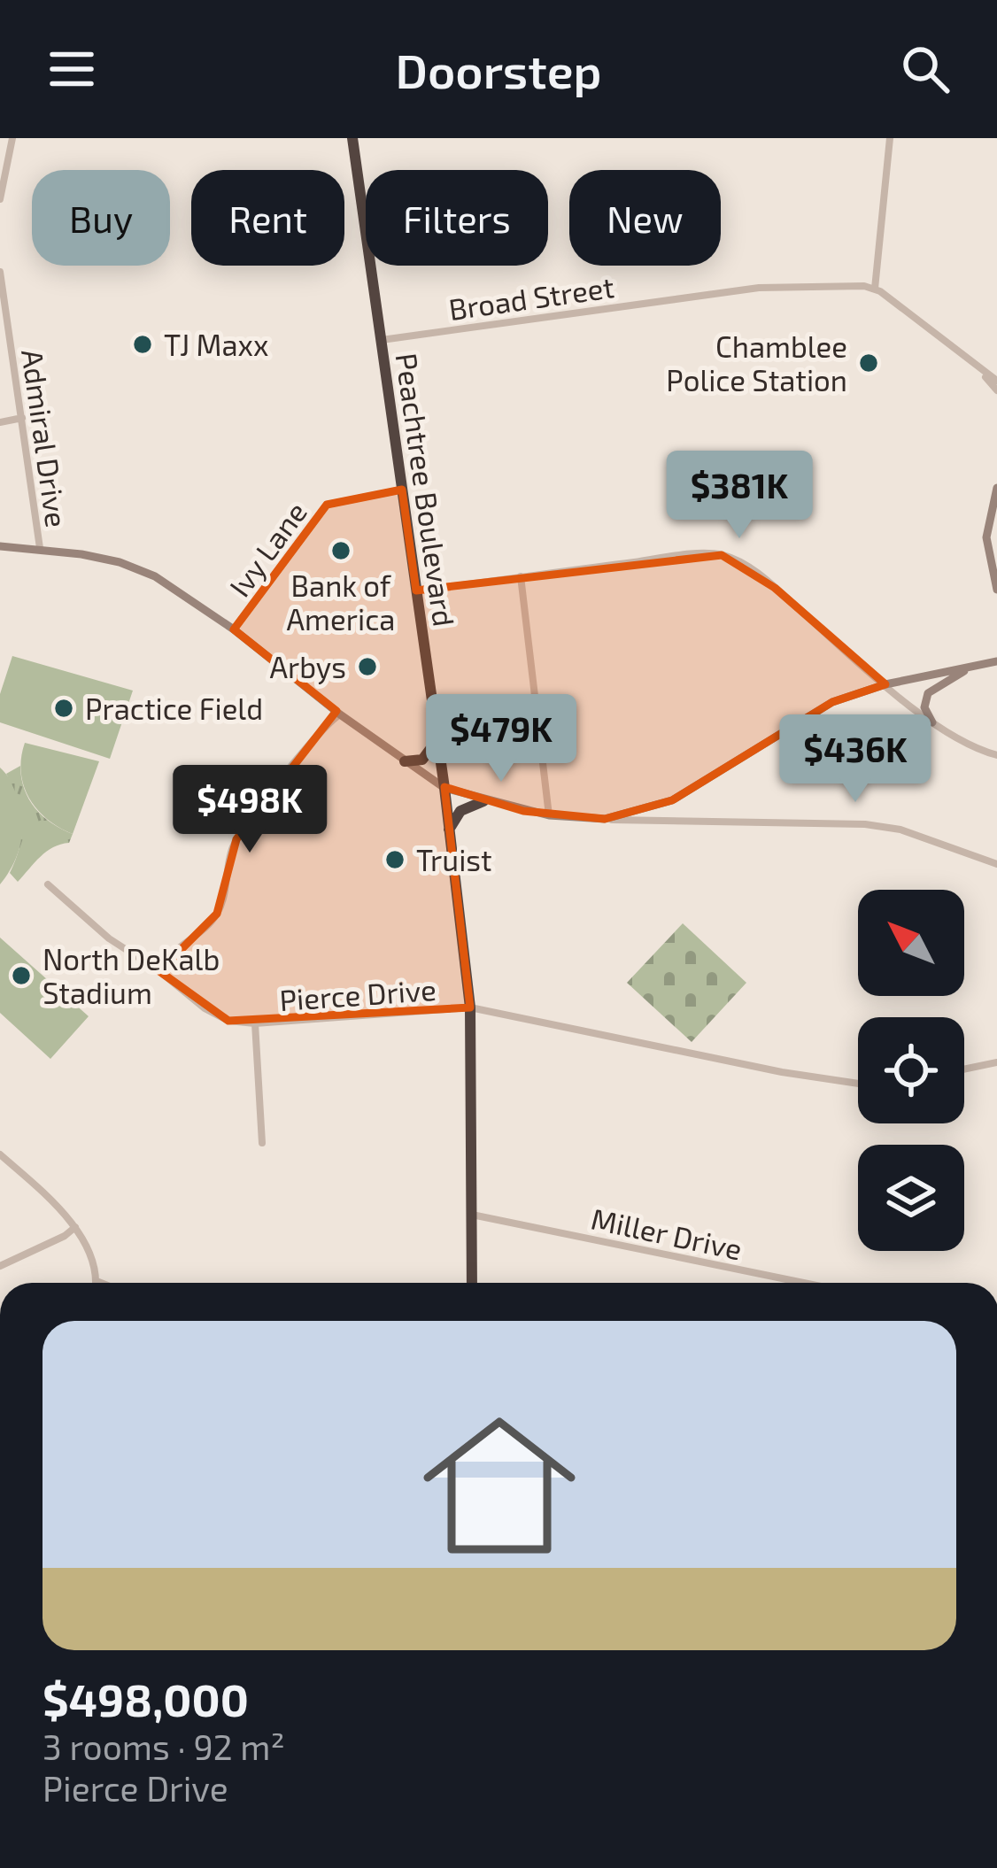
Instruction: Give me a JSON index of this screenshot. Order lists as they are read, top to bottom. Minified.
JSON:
{"streets":{"highway":["Peachtree Boulevard"],"street":["Broad Street","Admiral Drive","Ivy Lane","Pierce Drive","Miller Drive"]},"crossings":[["Broad Street","Peachtree Boulevard"],["Peachtree Boulevard","Ivy Lane"],["Peachtree Boulevard","Pierce Drive"],["Peachtree Boulevard","Miller Drive"]],"places":["TJ Maxx","Chamblee Police Station","Bank of America","Arbys","Practice Field","Truist","North DeKalb Stadium"],"north":"top left","page":{"header":"Doorstep","chip":["Buy","Rent","Filters","New"],"price":["$381K","$479K","$436K","$498K"],"list":[{"name":"$498,000","note":"3 rooms · 92 m² · Pierce Drive"}]}}
